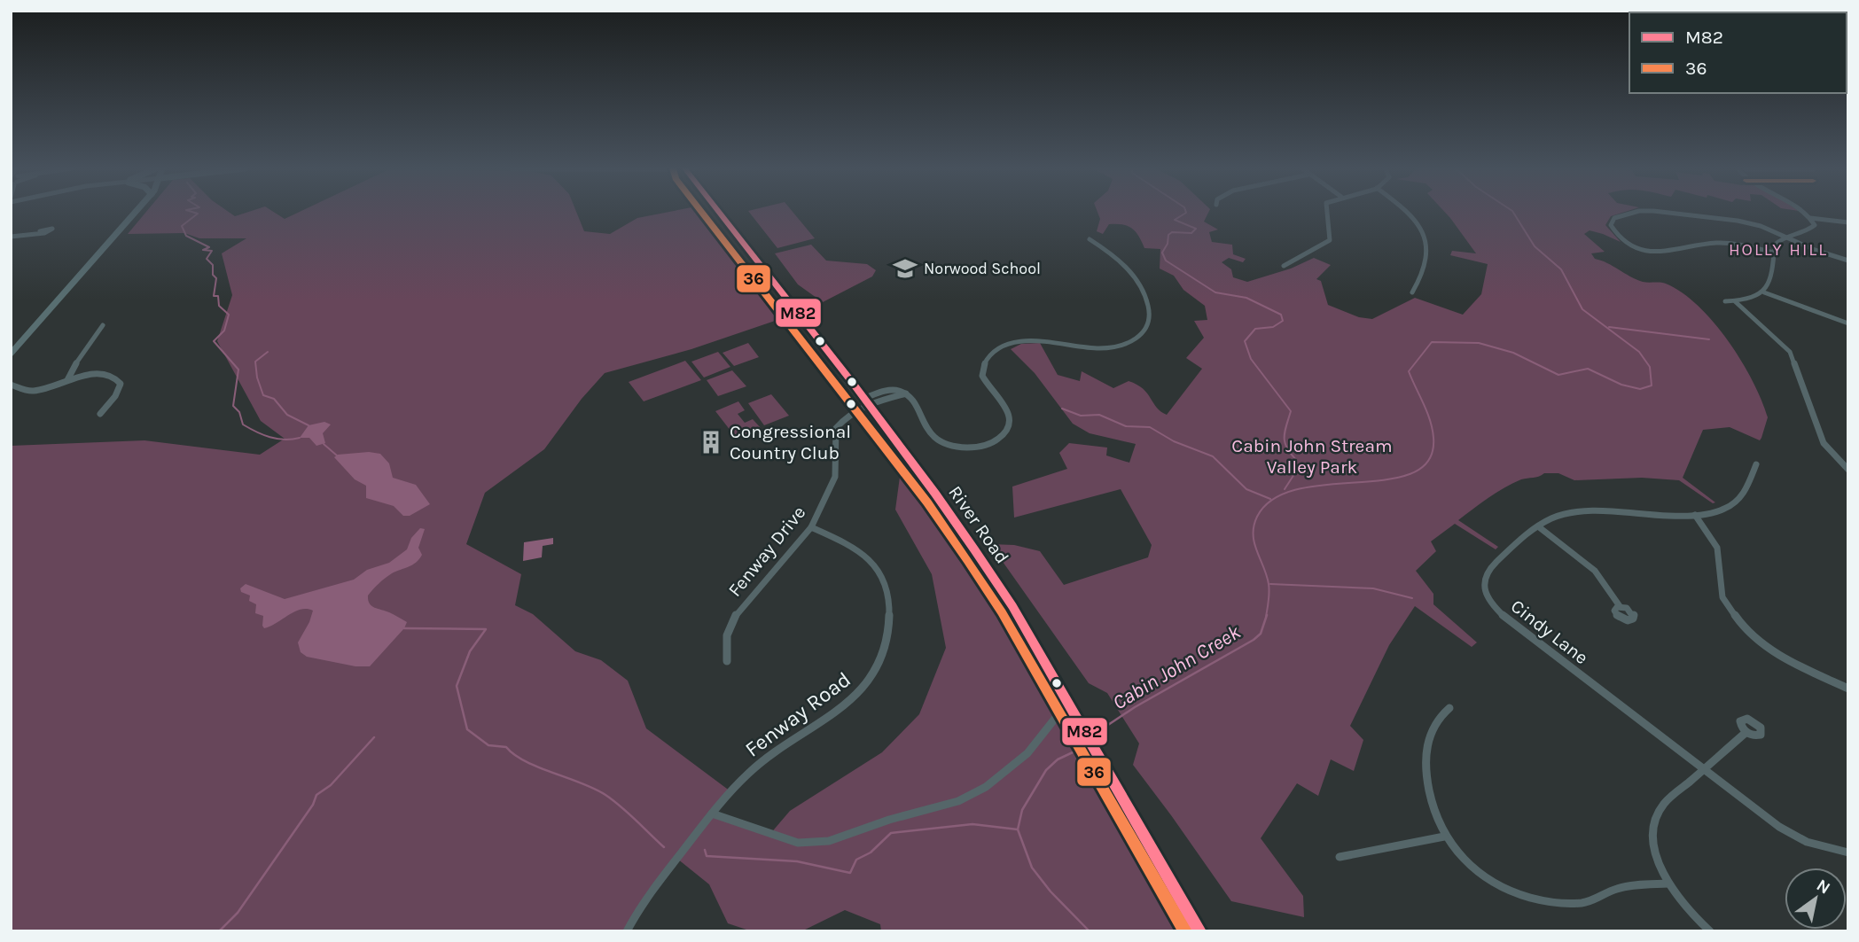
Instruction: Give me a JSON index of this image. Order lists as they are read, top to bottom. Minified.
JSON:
{"streets":{"main road":["River Road"],"street":["Fenway Drive","Cindy Lane","Fenway Road"]},"crossings":[["River Road","Fenway Drive"],["Fenway Drive","Fenway Road"]],"districts":["HOLLY HILL"],"water":["Cabin John Creek"],"parks":["Cabin John Stream Valley Park"],"places":{"school or university":["Norwood School"],"building":["Congressional Country Club"]},"lines":["transit line M82","transit line 36"],"legend":["M82","36"],"north":"top right"}
